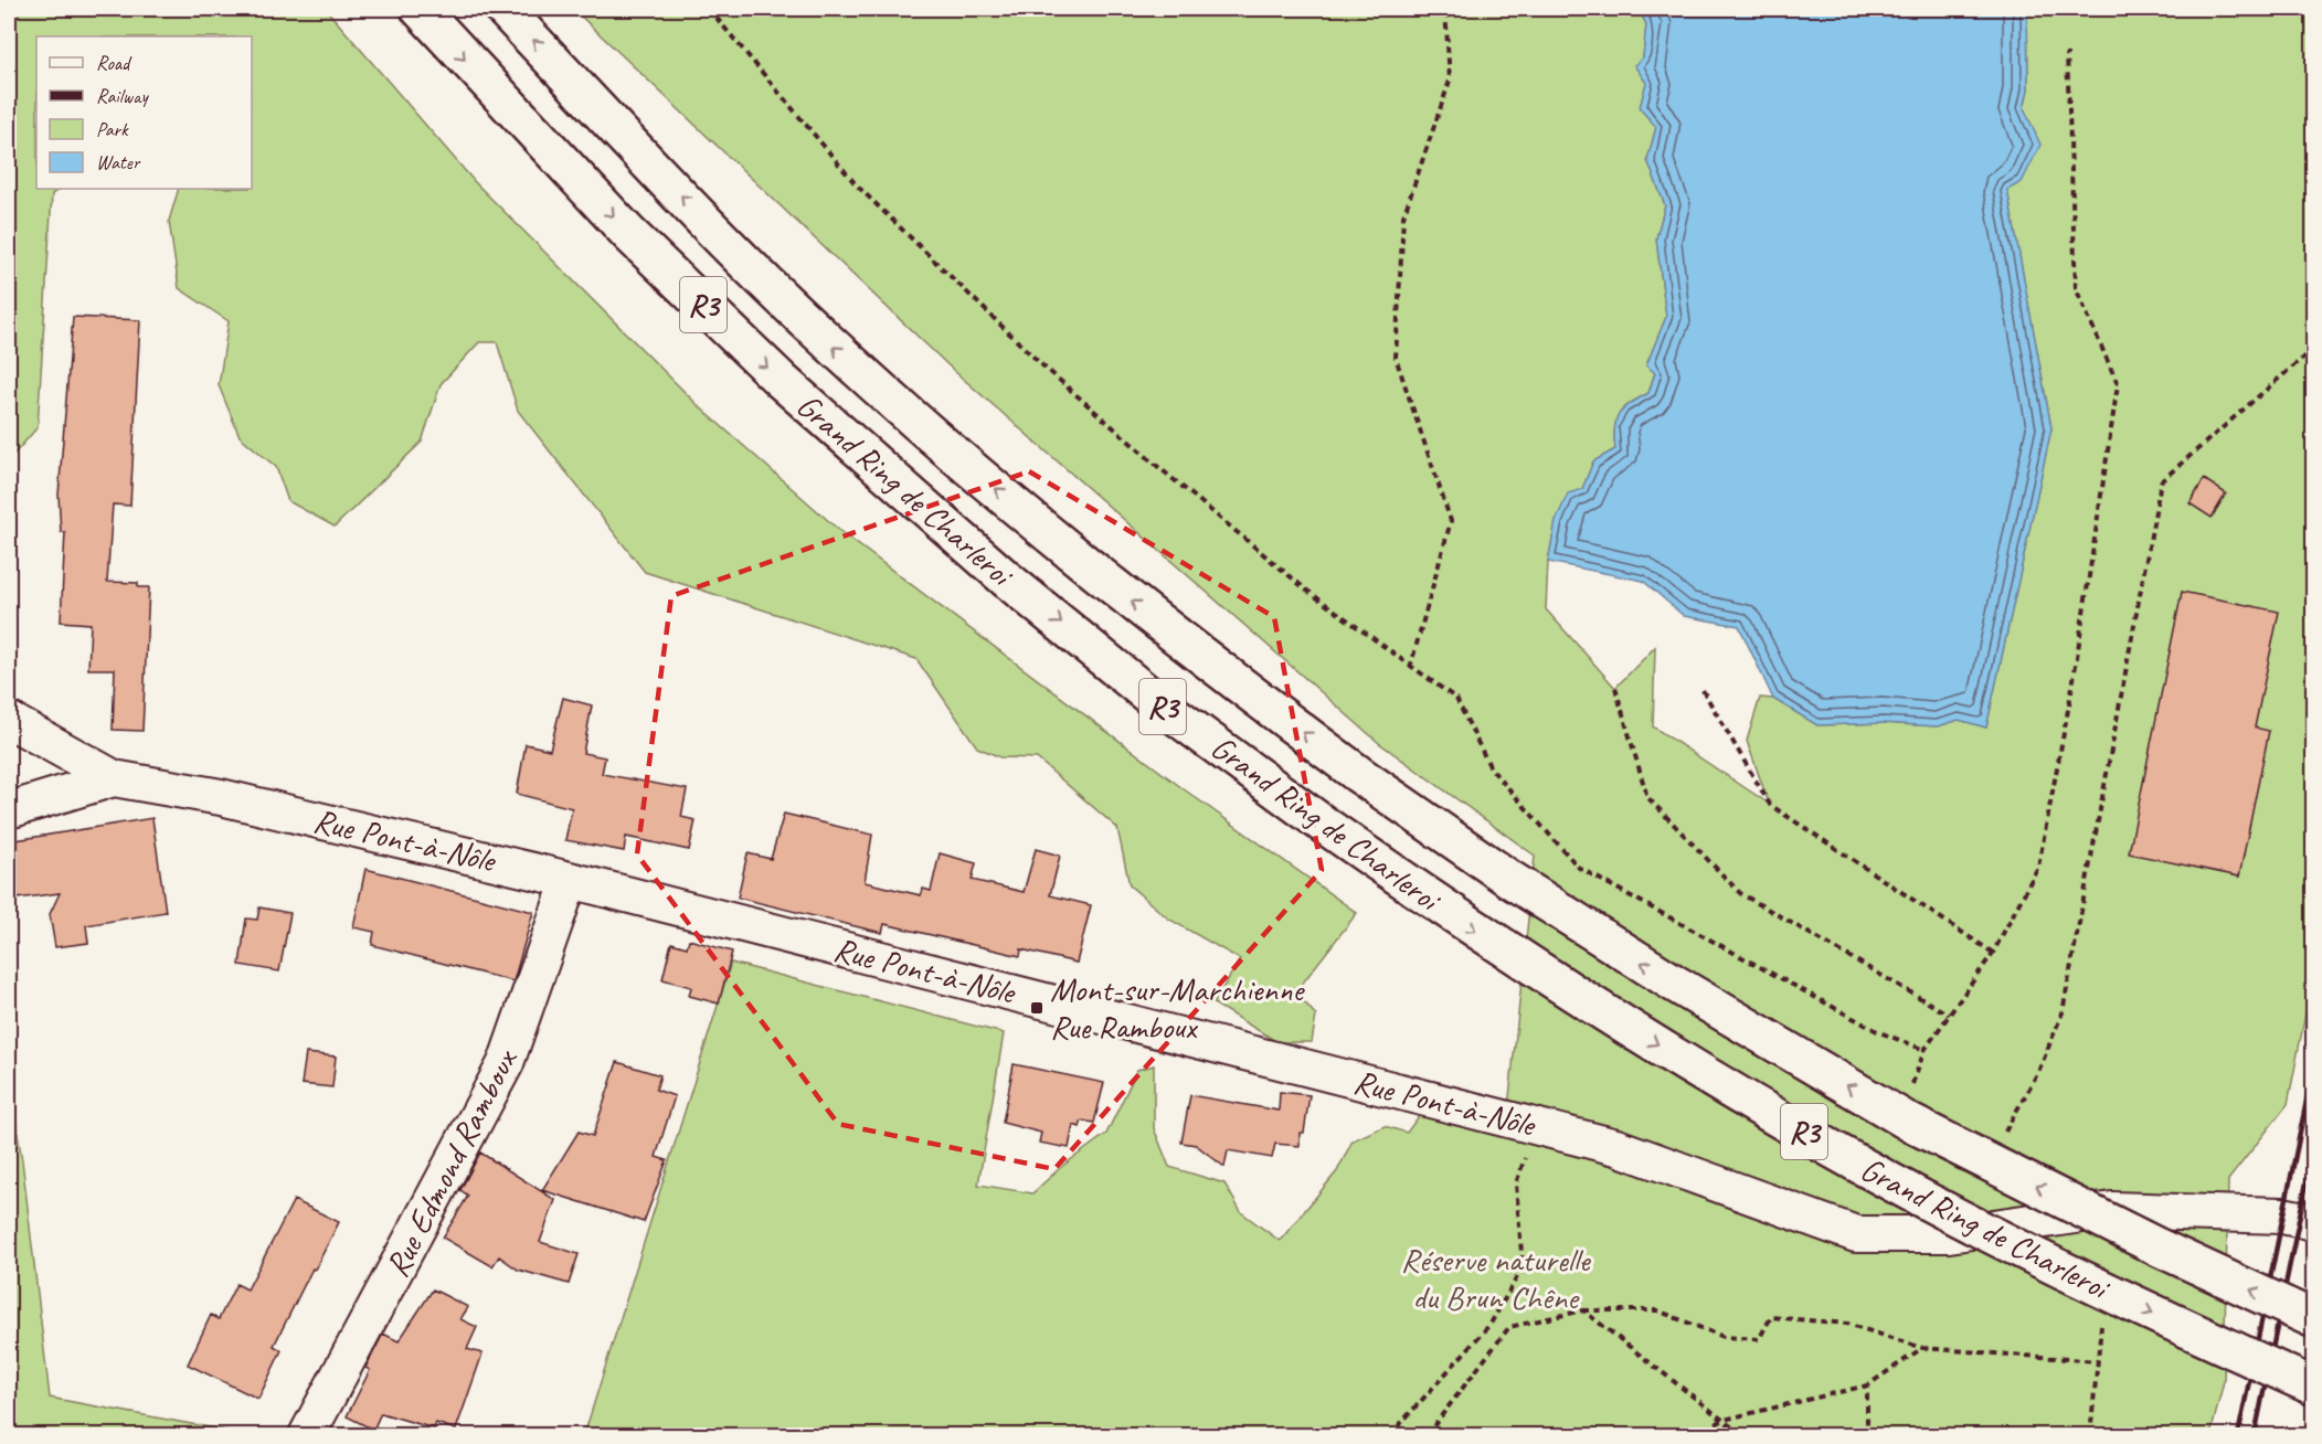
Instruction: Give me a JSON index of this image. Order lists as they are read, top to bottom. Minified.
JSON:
{"streets":{"highway":["R3","Grand Ring de Charleroi"],"street":["Rue Pont-à-Nôle","Rue Edmond Ramboux"]},"crossings":[["Rue Pont-à-Nôle","Rue Edmond Ramboux"]],"parks":["Réserve naturelle du Brun Chêne"],"places":{"transit":["Mont-sur-Marchienne Rue Ramboux"]},"legend":["Road","Railway","Park","Water"]}
